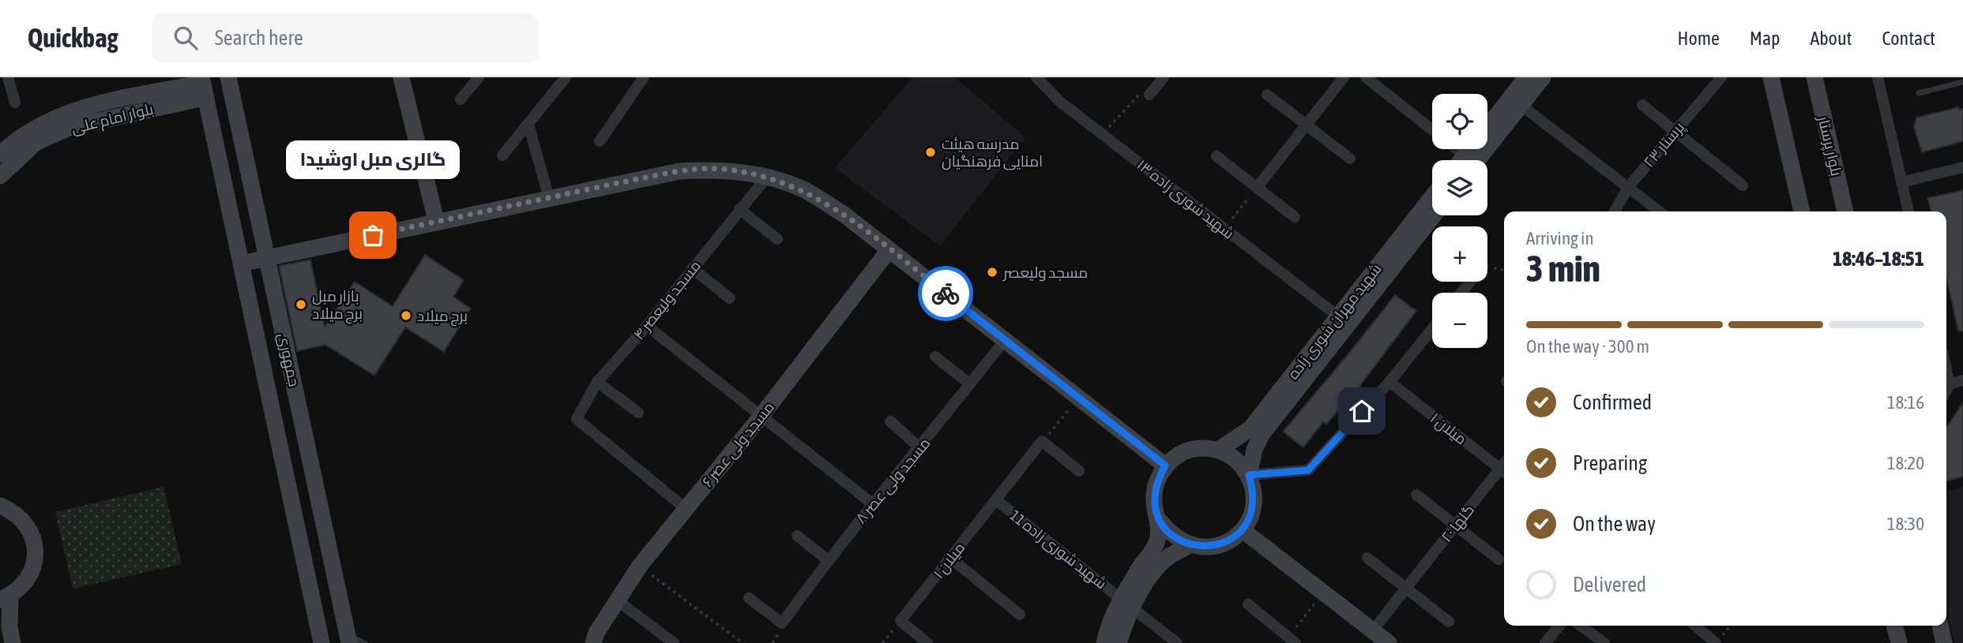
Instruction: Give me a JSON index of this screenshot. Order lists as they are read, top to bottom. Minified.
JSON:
{"streets":{"street":["بلوار امام علی","پرستار ۲۳","بلوار پرستار","شهید شوری زاده ۱۳","مسجد ولیعصر ۴","شهید مهران شوری زاده","جمهوری","میلان ۱","مسجد ولی عصر ۶","مسجد ولی عصر ۸","گلها ۲۰","شهید شوری زاده 11"]},"crossings":[["بلوار امام علی","جمهوری"],["شهید شوری زاده ۱۳","شهید مهران شوری زاده"],["مسجد ولیعصر ۴","مسجد ولی عصر ۶"],["میلان ۱","گلها ۲۰"],["میلان ۱","شهید شوری زاده 11"]],"places":["مدرسه هیئت امنایی فرهنگیان","گالری مبل اوشیدا","مسجد ولیعصر","بازار مبل برج میلاد","برج میلاد"],"page":{"header":"Quickbag","search":"Search here","nav":["Home","Map","About","Contact"],"map_buttons":["+","−"],"bubble":"گالری مبل اوشیدا","heading":["3 min","Arriving in","18:46–18:51"],"bar":"On the way · 300 m","list":[["Confirmed","18:16"],["Preparing","18:20"],["On the way","18:30"],"Delivered"]}}
